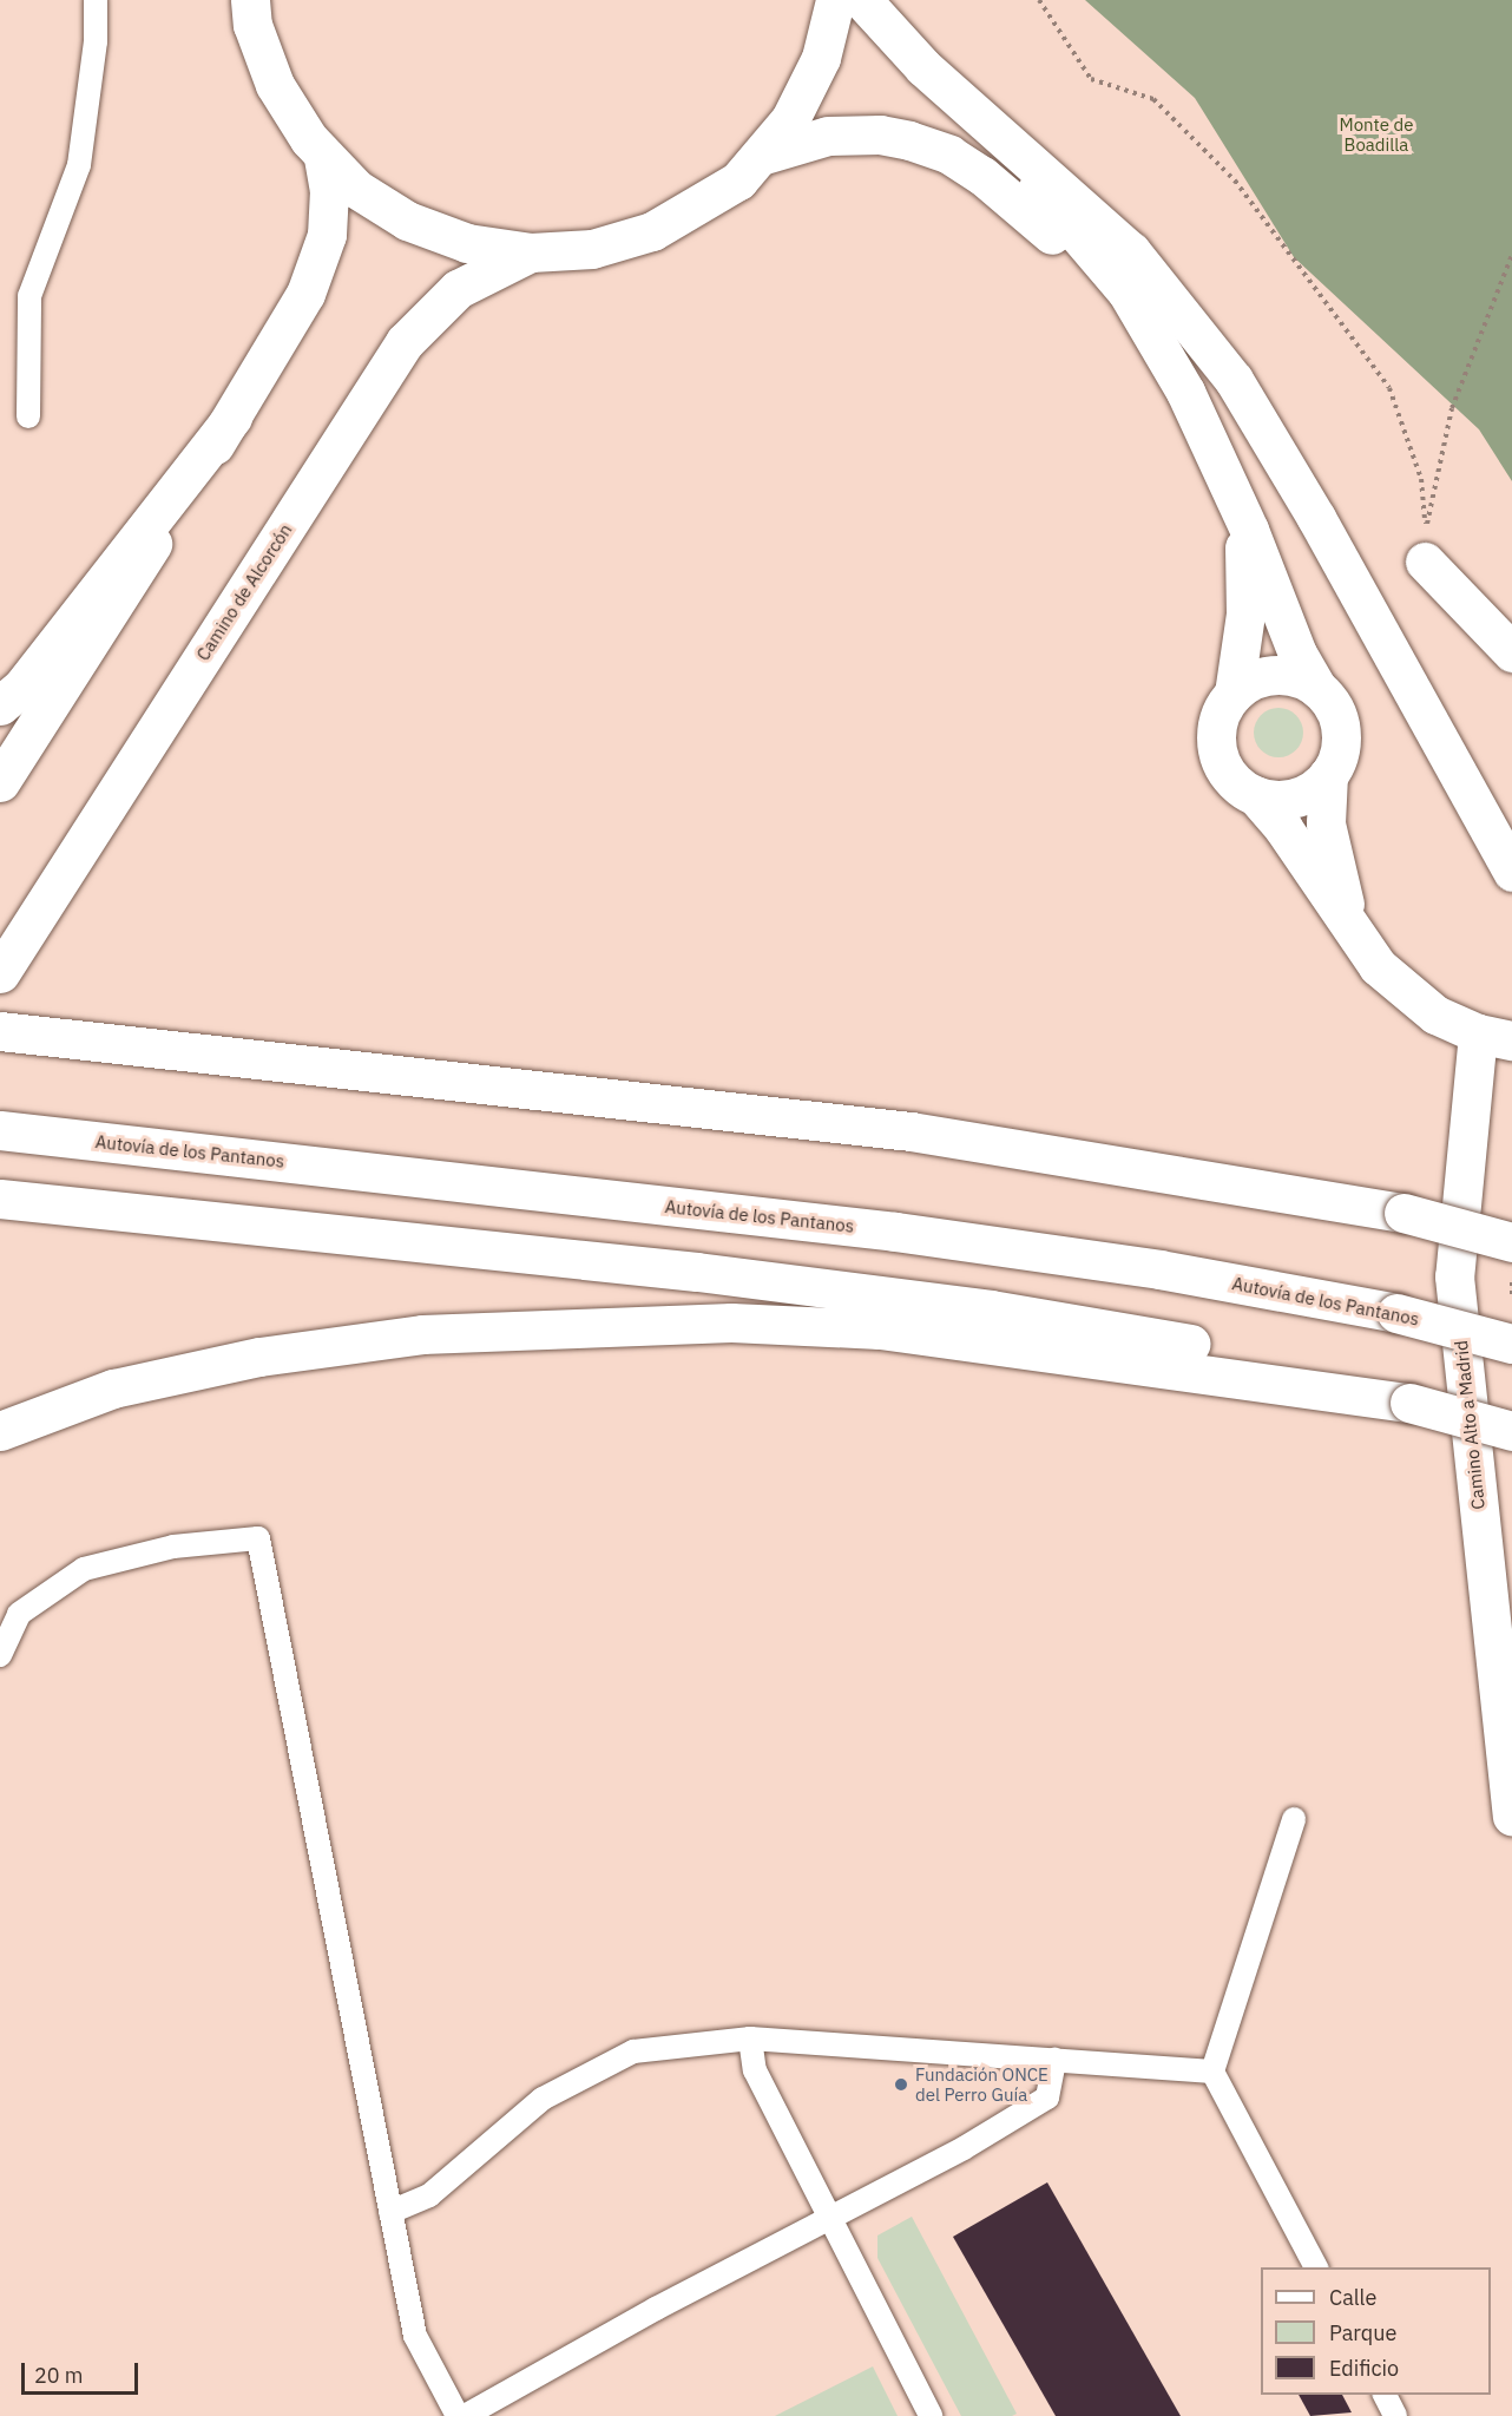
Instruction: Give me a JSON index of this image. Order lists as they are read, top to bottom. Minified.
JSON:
{"streets":{"main road":["Camino de Alcorcón","Autovía de los Pantanos","Camino Alto a Madrid"]},"parks":["Monte de Boadilla"],"places":["Fundación ONCE del Perro Guía"],"legend":["Calle","Parque","Edificio"],"scale_bar":"20 m"}
